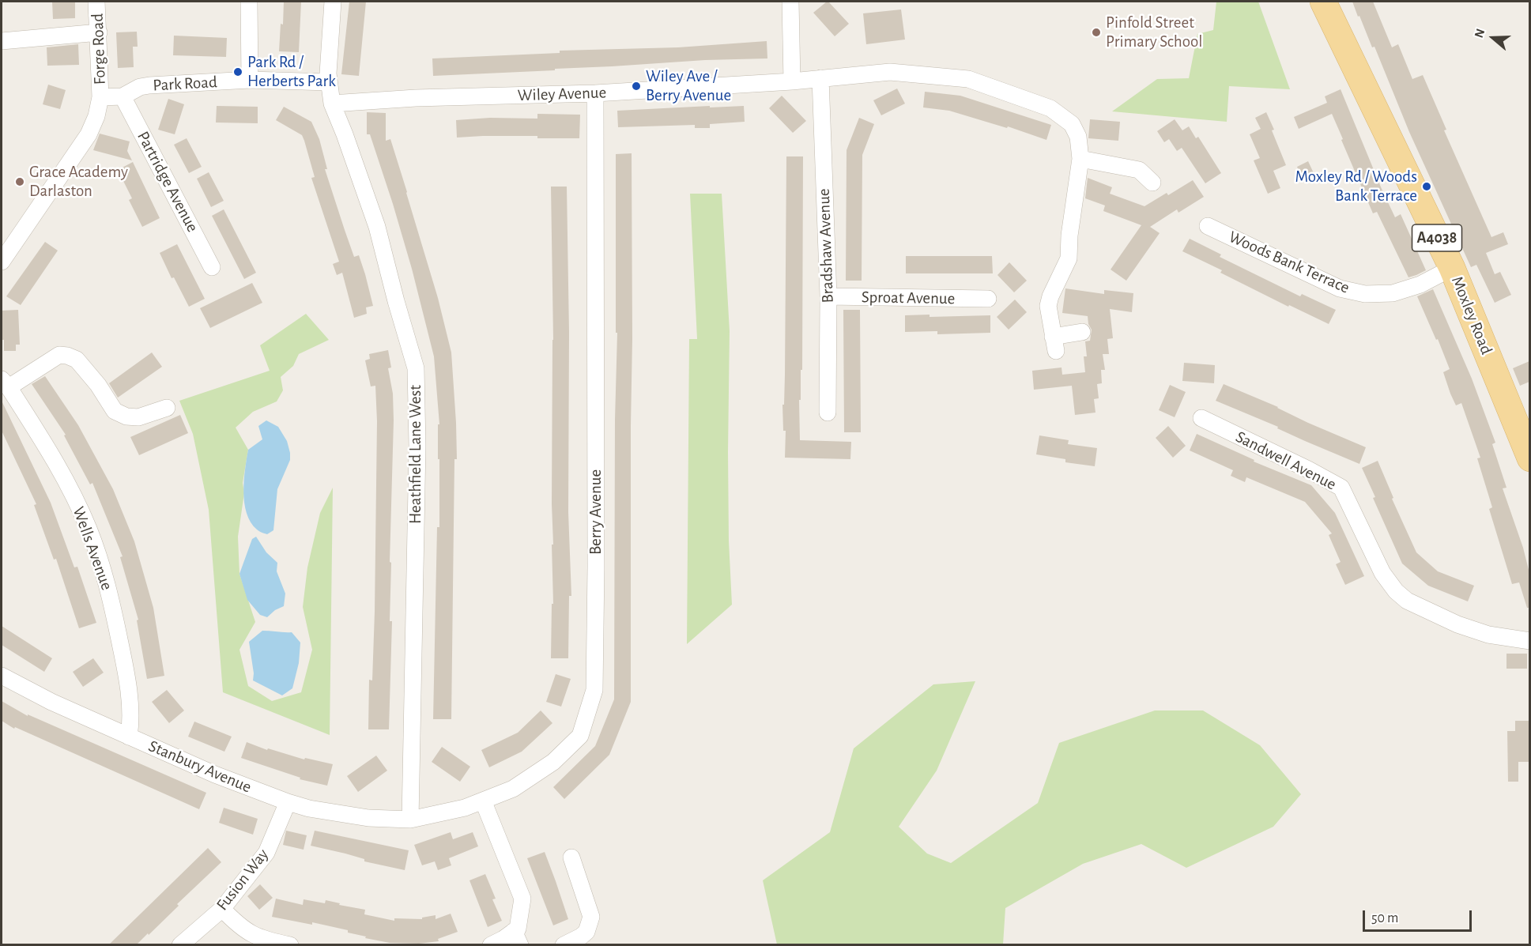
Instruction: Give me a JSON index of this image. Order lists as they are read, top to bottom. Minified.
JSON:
{"streets":{"main road":["A4038","Moxley Road"],"street":["Forge Road","Park Road","Wiley Avenue","Partridge Avenue","Bradshaw Avenue","Woods Bank Terrace","Sproat Avenue","Heathfield Lane West","Sandwell Avenue","Berry Avenue","Wells Avenue","Stanbury Avenue","Fusion Way"]},"crossings":[["Forge Road","Park Road"],["Park Road","Partridge Avenue"],["Park Road","Heathfield Lane West"],["Wiley Avenue","Bradshaw Avenue"],["Wiley Avenue","Heathfield Lane West"],["Wiley Avenue","Berry Avenue"],["Bradshaw Avenue","Sproat Avenue"],["Woods Bank Terrace","Moxley Road"],["Heathfield Lane West","Berry Avenue"],["Heathfield Lane West","Stanbury Avenue"],["Berry Avenue","Stanbury Avenue"],["Wells Avenue","Stanbury Avenue"],["Stanbury Avenue","Fusion Way"]],"places":["Pinfold Street Primary School","Park Rd / Herberts Park","Wiley Ave / Berry Avenue","Grace Academy Darlaston","Moxley Rd / Woods Bank Terrace"],"scale_bar":"50 m","north":"left"}
